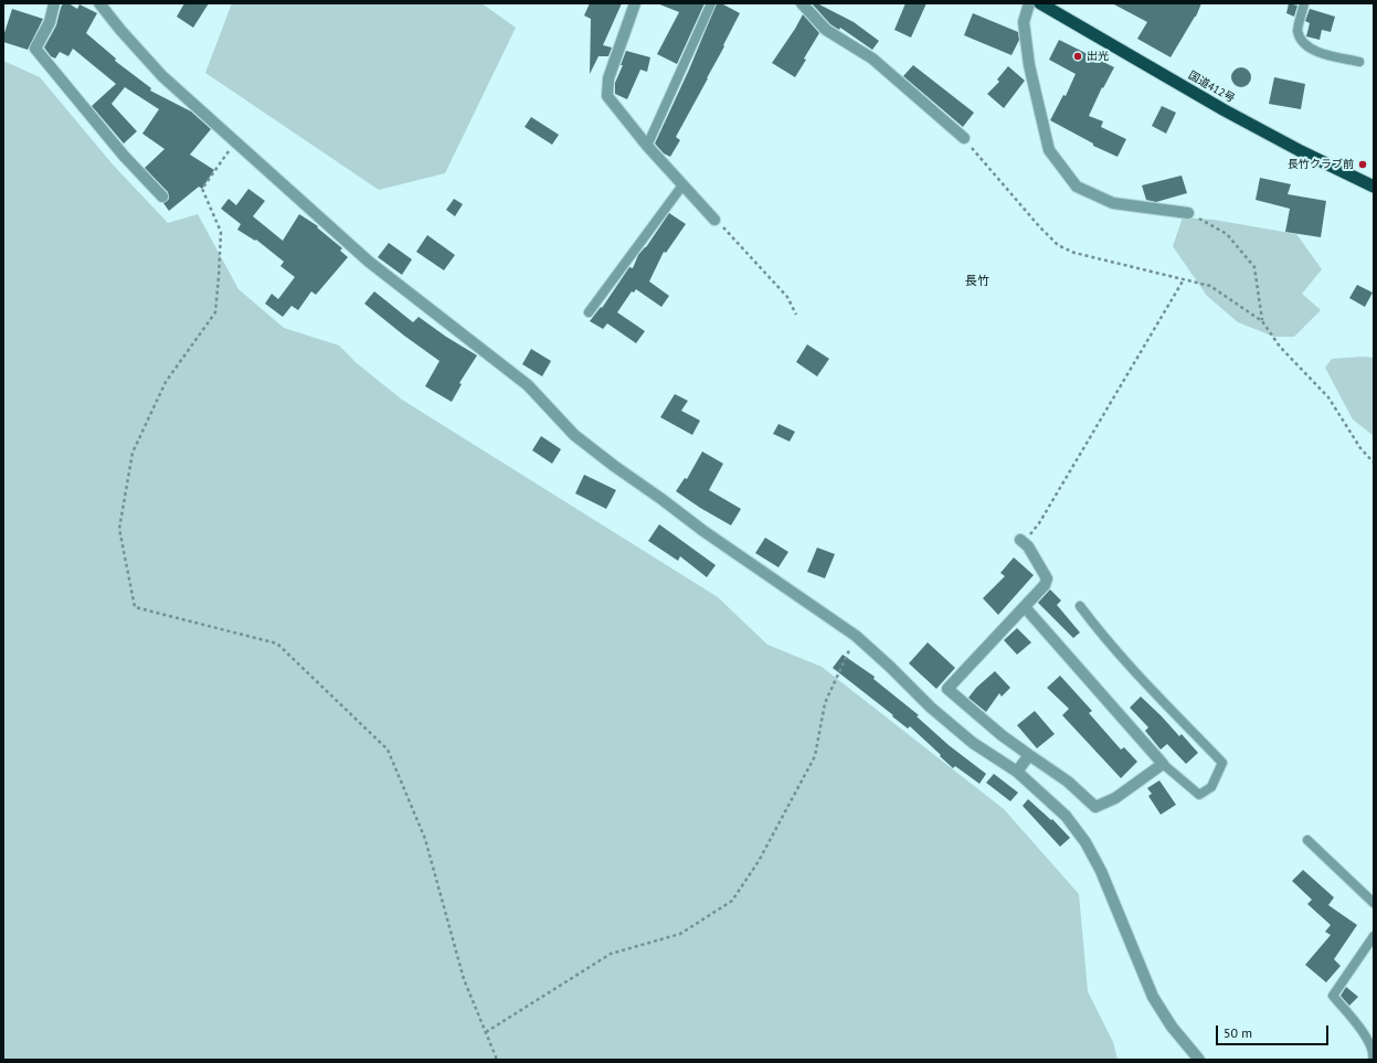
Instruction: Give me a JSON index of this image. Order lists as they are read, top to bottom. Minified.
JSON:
{"streets":{"highway":["国道412号"]},"districts":["長竹"],"places":["出光","長竹クラブ前"],"scale_bar":"50 m"}
